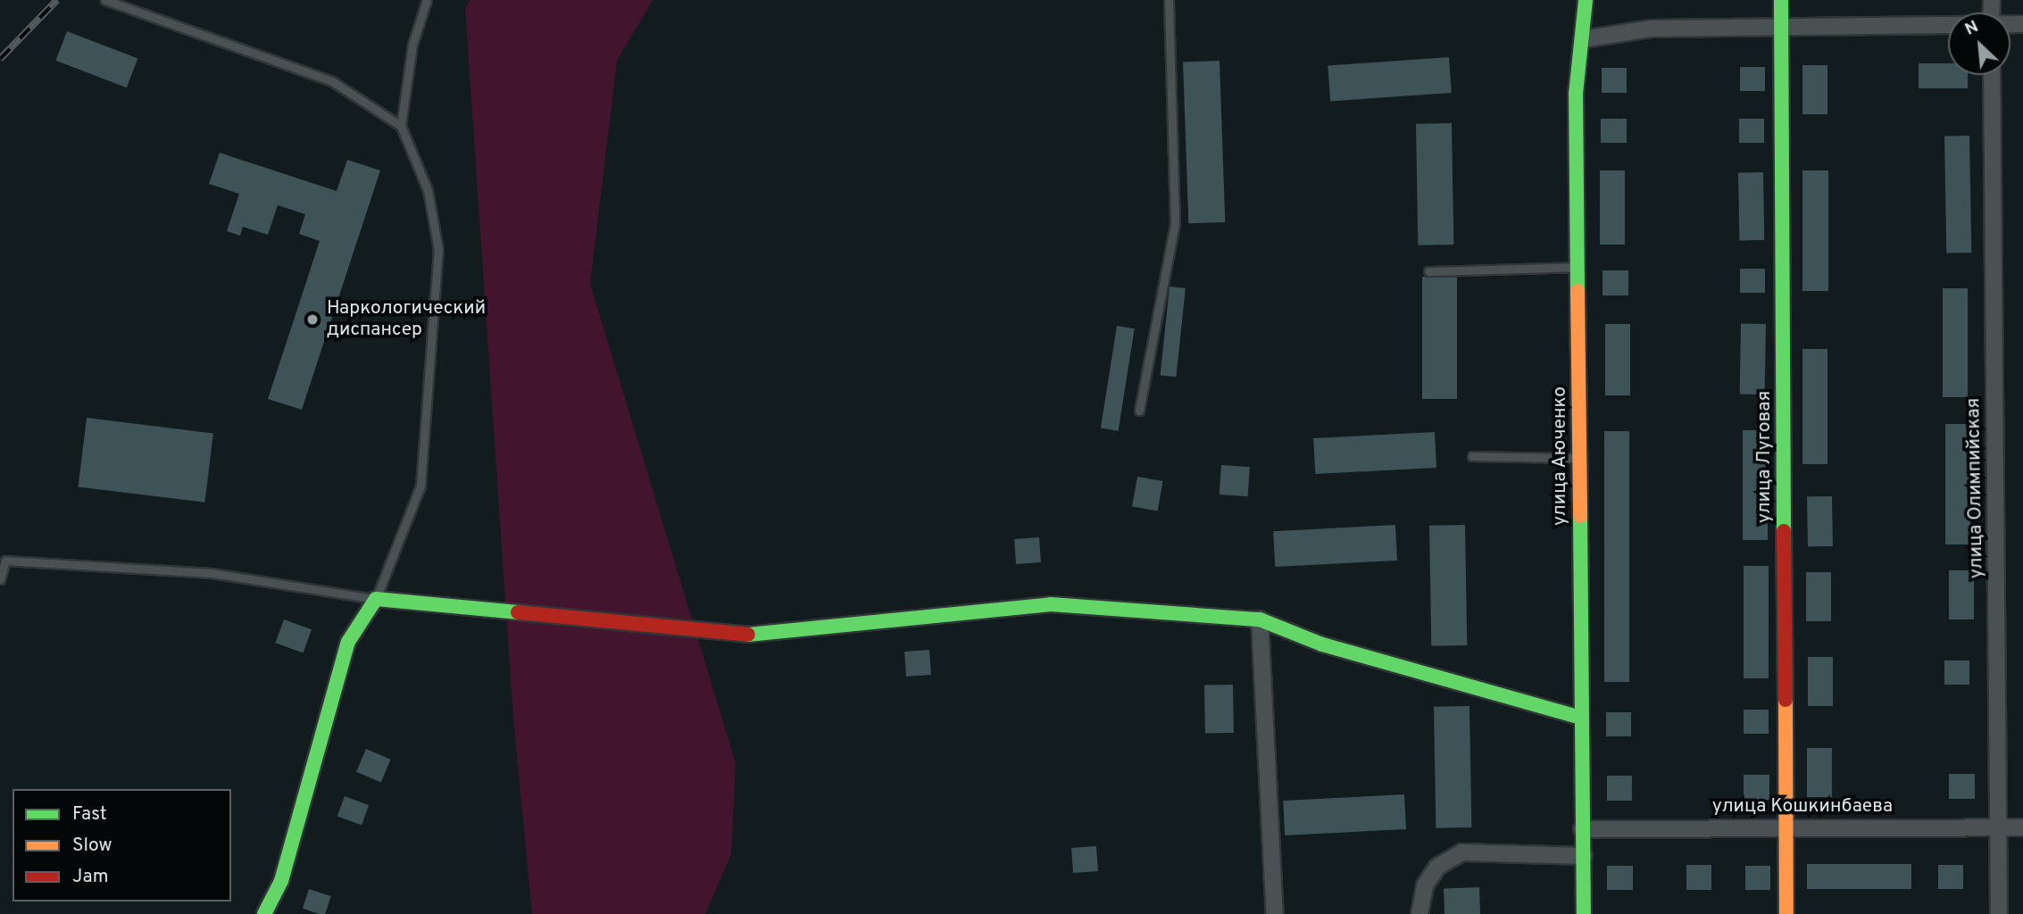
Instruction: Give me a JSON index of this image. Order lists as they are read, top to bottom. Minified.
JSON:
{"streets":{"street":["улица Аюченко","улица Луговая","улица Олимпийская","улица Кошкинбаева"]},"crossings":[["улица Аюченко","улица Кошкинбаева"],["улица Луговая","улица Кошкинбаева"],["улица Олимпийская","улица Кошкинбаева"]],"places":["Наркологический диспансер"],"legend":["Fast","Slow","Jam"],"north":"top left"}
